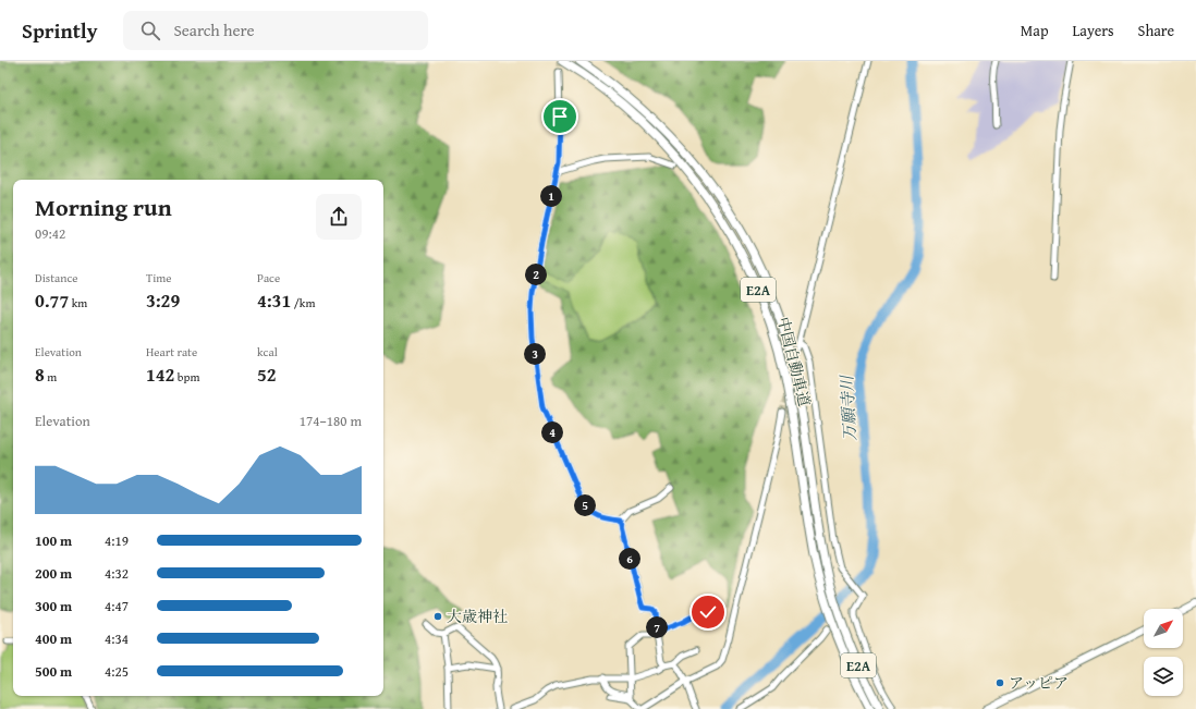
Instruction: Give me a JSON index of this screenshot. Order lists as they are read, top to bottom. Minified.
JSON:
{"streets":{"highway":["E2A","中国自動車道"]},"water":["万願寺川"],"places":["大歳神社","アッピア"],"north":"top right","page":{"header":"Sprintly","search":"Search here","nav":["Map","Layers","Share"],"heading":["Morning run","09:42"],"pins":["1","2","3","4","5","6","7"],"stats":[["Distance","0.77 km"],["Time","3:29"],["Pace","4:31 /km"],["Elevation","8 m"],["Heart rate","142 bpm"],["kcal","52"]],"chart":["Elevation","174–180 m"],"list":[{"name":"100 m","note":"4:19"},{"name":"200 m","note":"4:32"},{"name":"300 m","note":"4:47"},{"name":"400 m","note":"4:34"},{"name":"500 m","note":"4:25"}]}}
